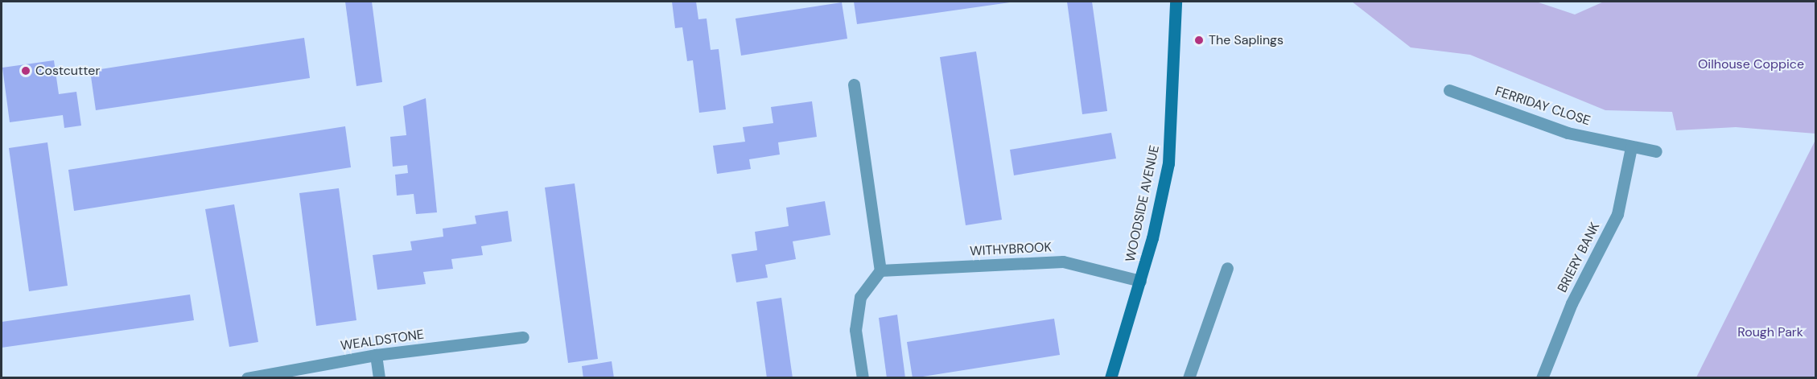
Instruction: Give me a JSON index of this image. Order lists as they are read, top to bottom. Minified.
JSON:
{"streets":{"street":["FERRIDAY CLOSE","WOODSIDE AVENUE","WITHYBROOK","BRIERY BANK","WEALDSTONE"]},"crossings":[["FERRIDAY CLOSE","BRIERY BANK"],["WOODSIDE AVENUE","WITHYBROOK"]],"parks":["Oilhouse Coppice","Rough Park"],"places":["The Saplings","Costcutter"]}
